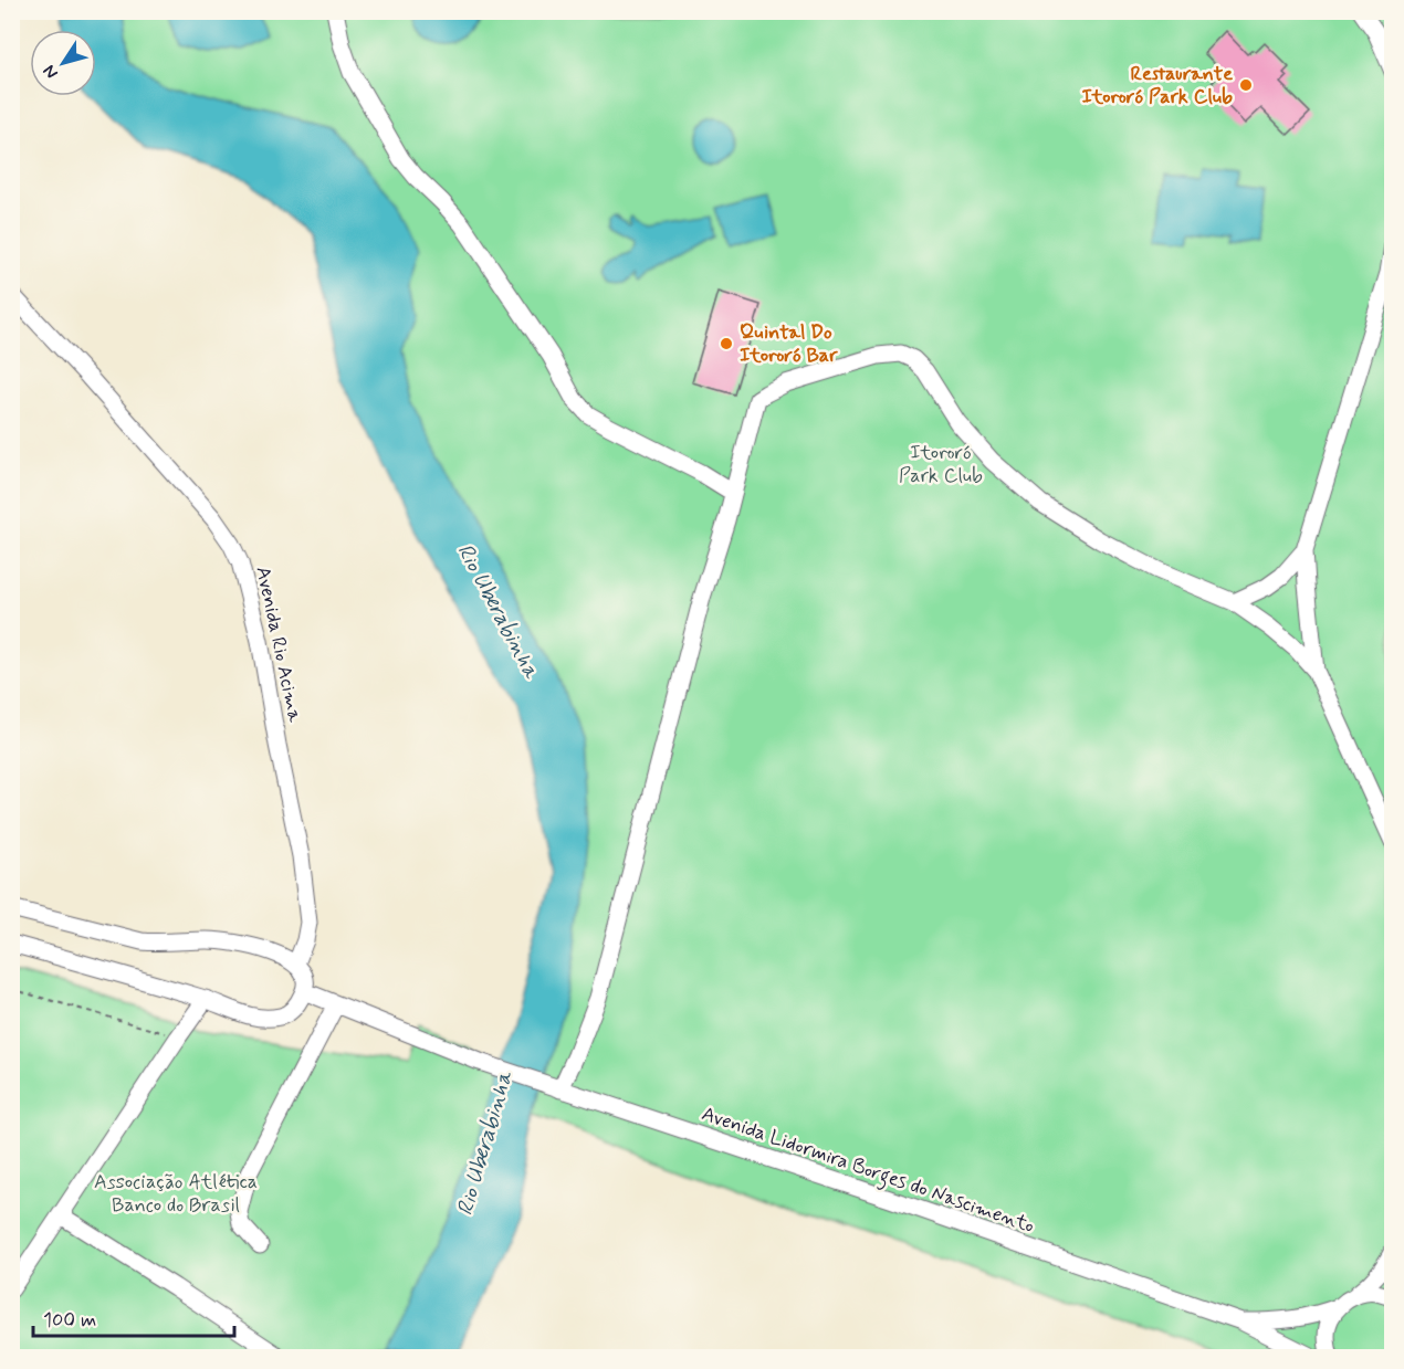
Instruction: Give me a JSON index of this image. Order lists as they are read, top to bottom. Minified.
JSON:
{"streets":{"street":["Avenida Rio Acima","Avenida Lidormira Borges do Nascimento"]},"water":["Rio Uberabinha"],"parks":["Itororó Park Club","Associação Atlética Banco do Brasil"],"places":["Restaurante Itororó Park Club","Quintal Do Itororó Bar"],"scale_bar":"100 m","north":"bottom left"}
